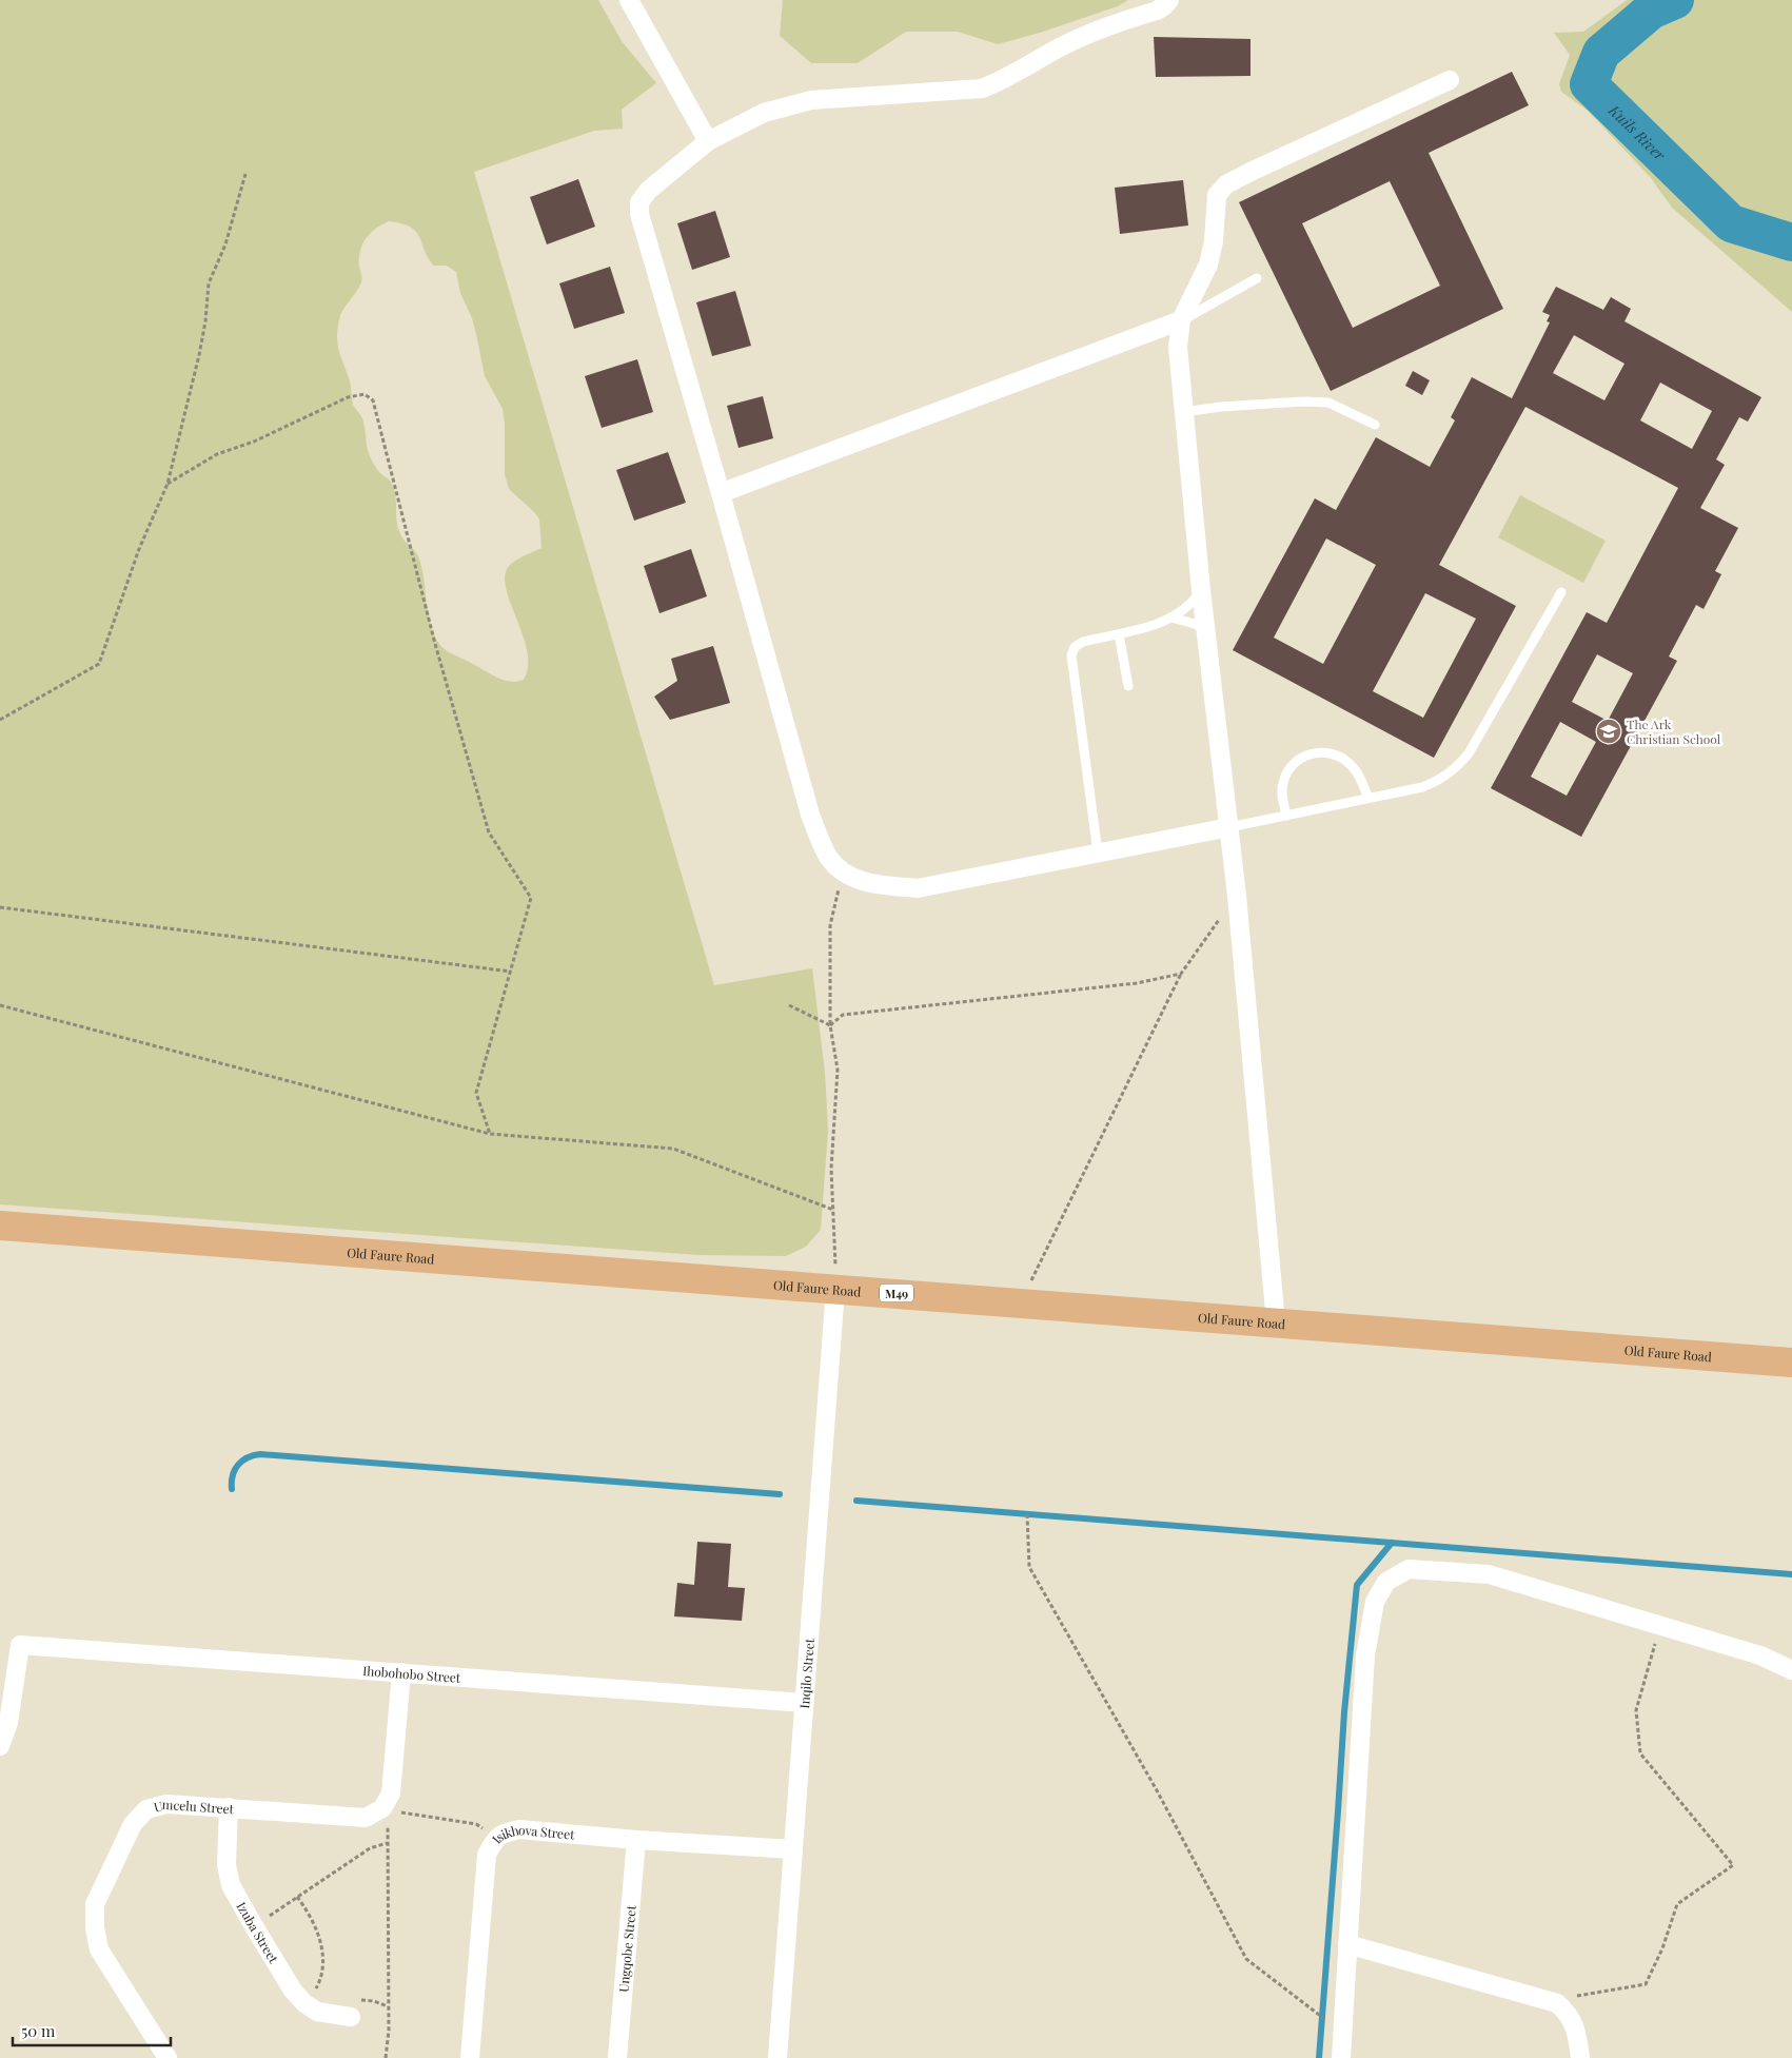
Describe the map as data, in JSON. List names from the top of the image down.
{
  "streets": {
    "main road": ["Old Faure Road", "M49"],
    "street": [
      "Ihobohobo Street",
      "Inqilo Street",
      "Umcelu Street",
      "Isikhova Street",
      "Izuba Street",
      "Ungqobe Street"
    ]
  },
  "crossings": [
    ["Old Faure Road", "Inqilo Street"],
    ["Ihobohobo Street", "Inqilo Street"],
    ["Inqilo Street", "Isikhova Street"],
    ["Umcelu Street", "Izuba Street"],
    ["Isikhova Street", "Ungqobe Street"]
  ],
  "water": ["Kuils River"],
  "places": {
    "school or university": ["The Ark Christian School"]
  },
  "scale_bar": "50 m"
}
